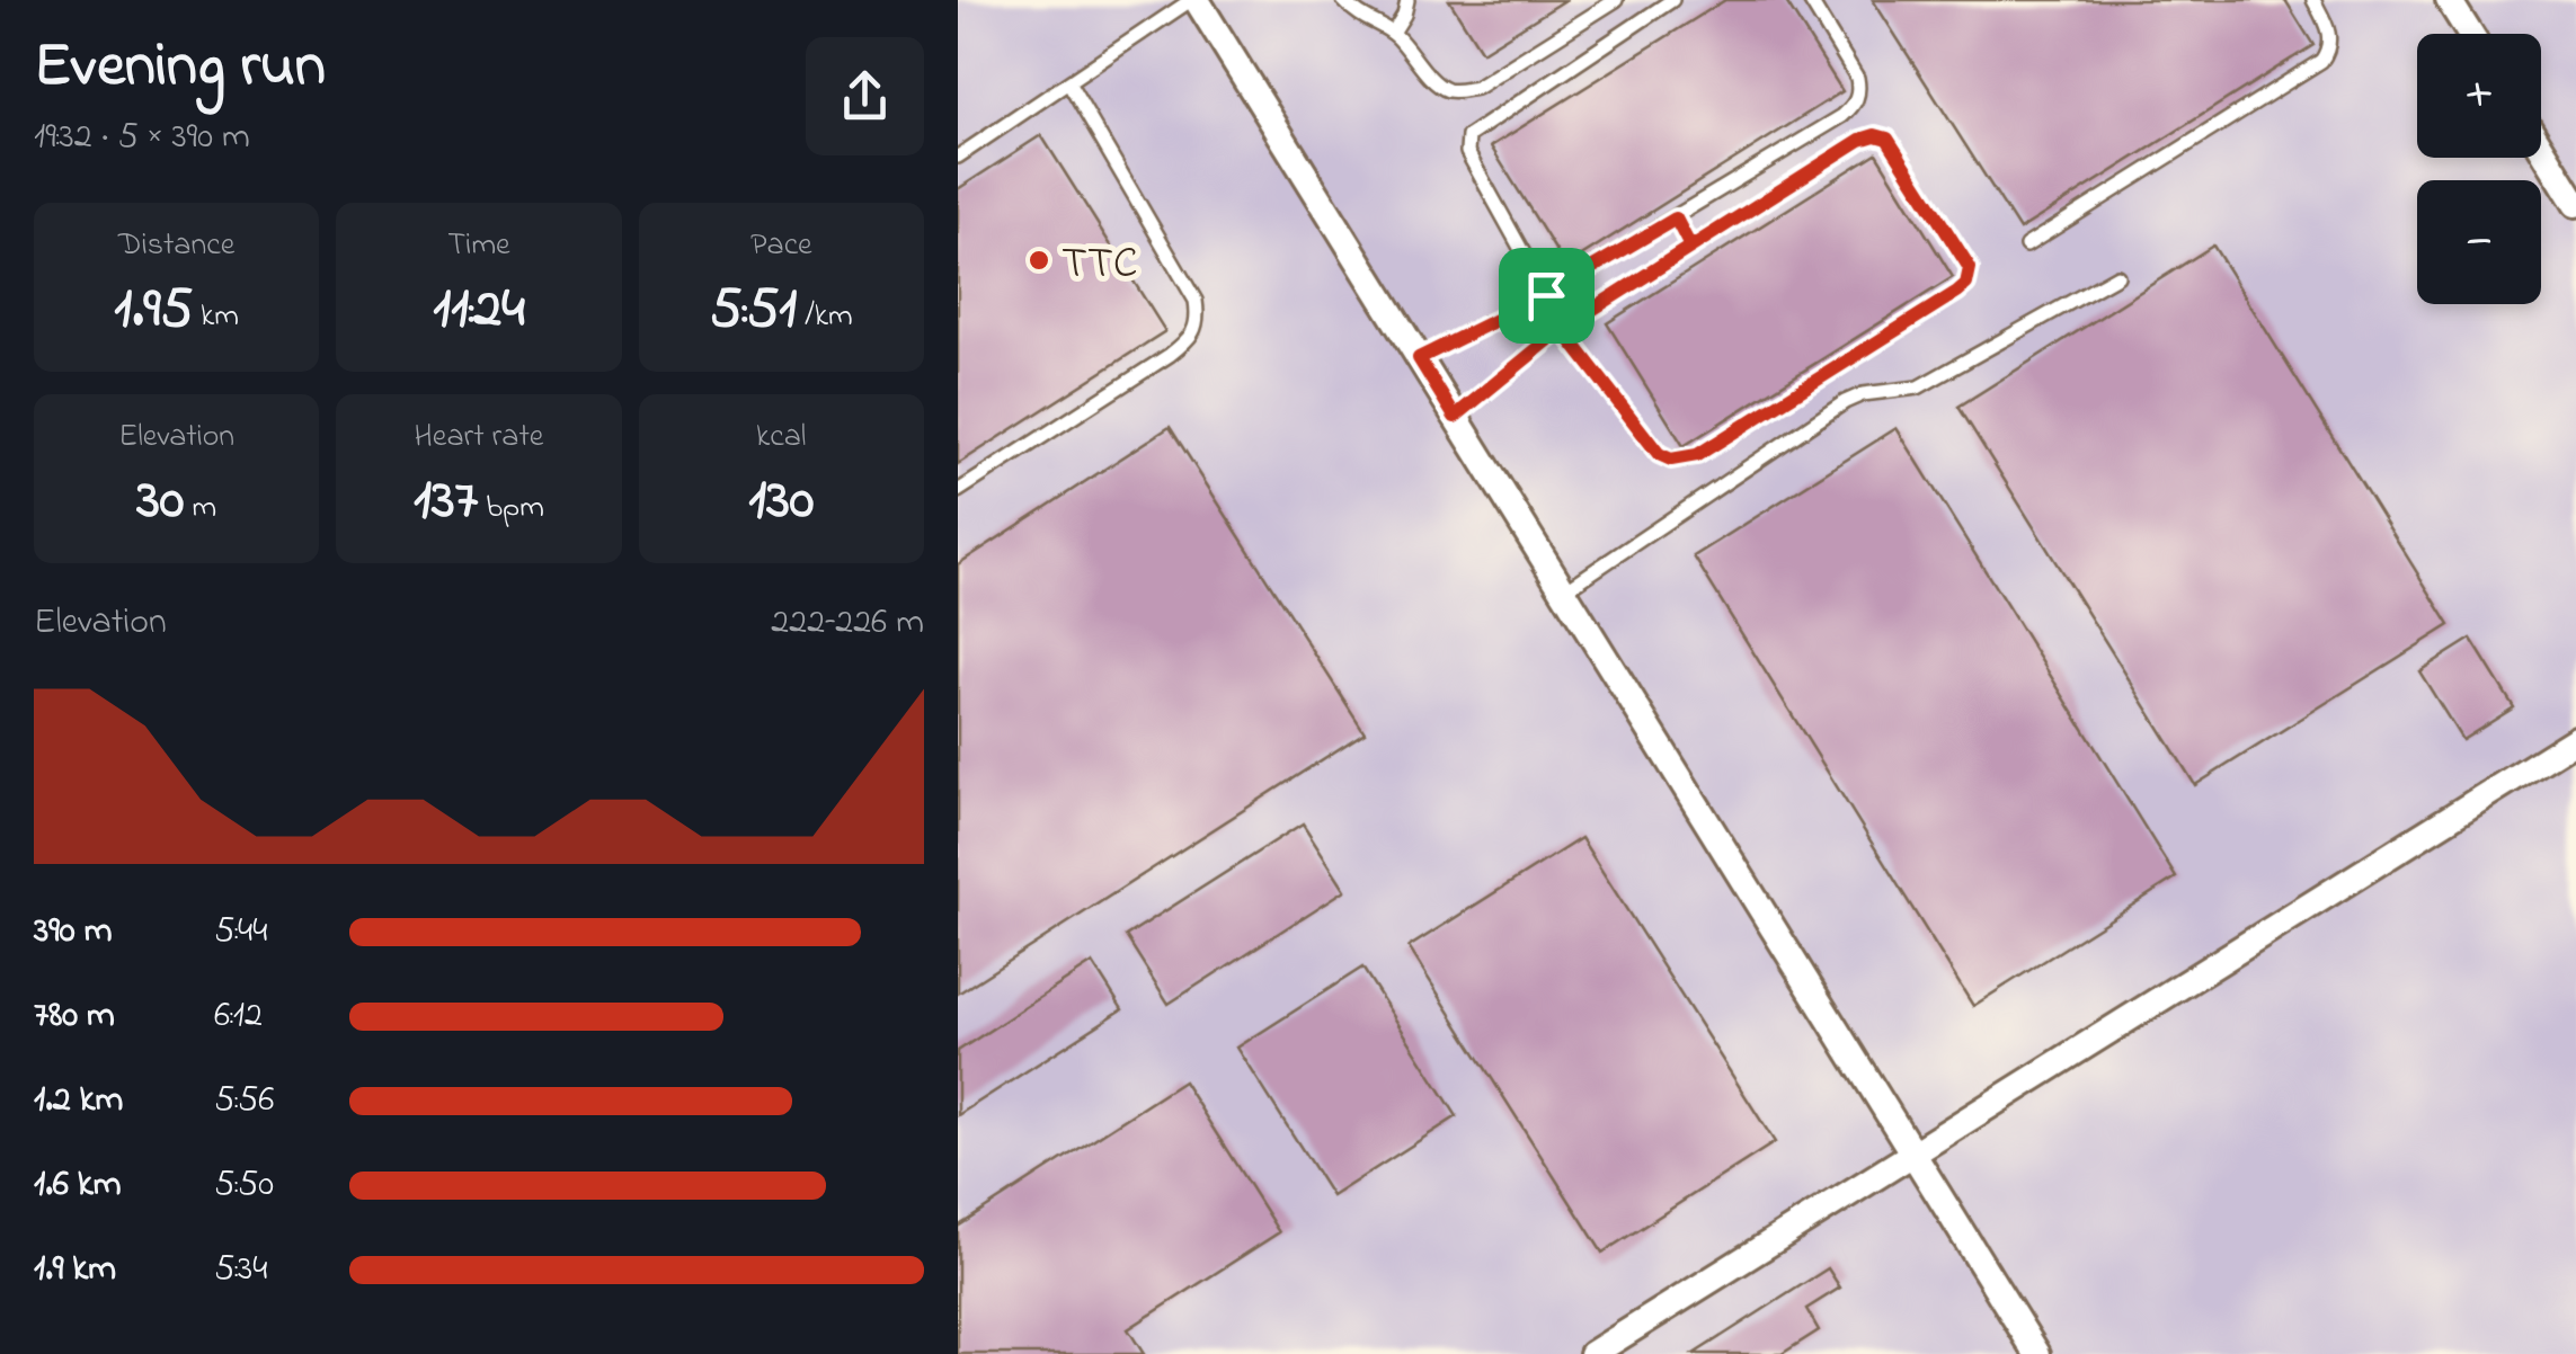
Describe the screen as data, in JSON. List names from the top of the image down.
{
  "places": ["TTC"],
  "page": {
    "heading": ["Evening run", "19:32 · 5 × 390 m"],
    "map_buttons": ["+", "−"],
    "stats": [
      ["Distance", "1.95 km"],
      ["Time", "11:24"],
      ["Pace", "5:51 /km"],
      ["Elevation", "30 m"],
      ["Heart rate", "137 bpm"],
      ["kcal", "130"]
    ],
    "chart": ["Elevation", "222–226 m"],
    "list": [
      {
        "name": "390 m",
        "note": "5:44"
      },
      {
        "name": "780 m",
        "note": "6:12"
      },
      {
        "name": "1.2 km",
        "note": "5:56"
      },
      {
        "name": "1.6 km",
        "note": "5:50"
      },
      {
        "name": "1.9 km",
        "note": "5:34"
      }
    ]
  }
}
